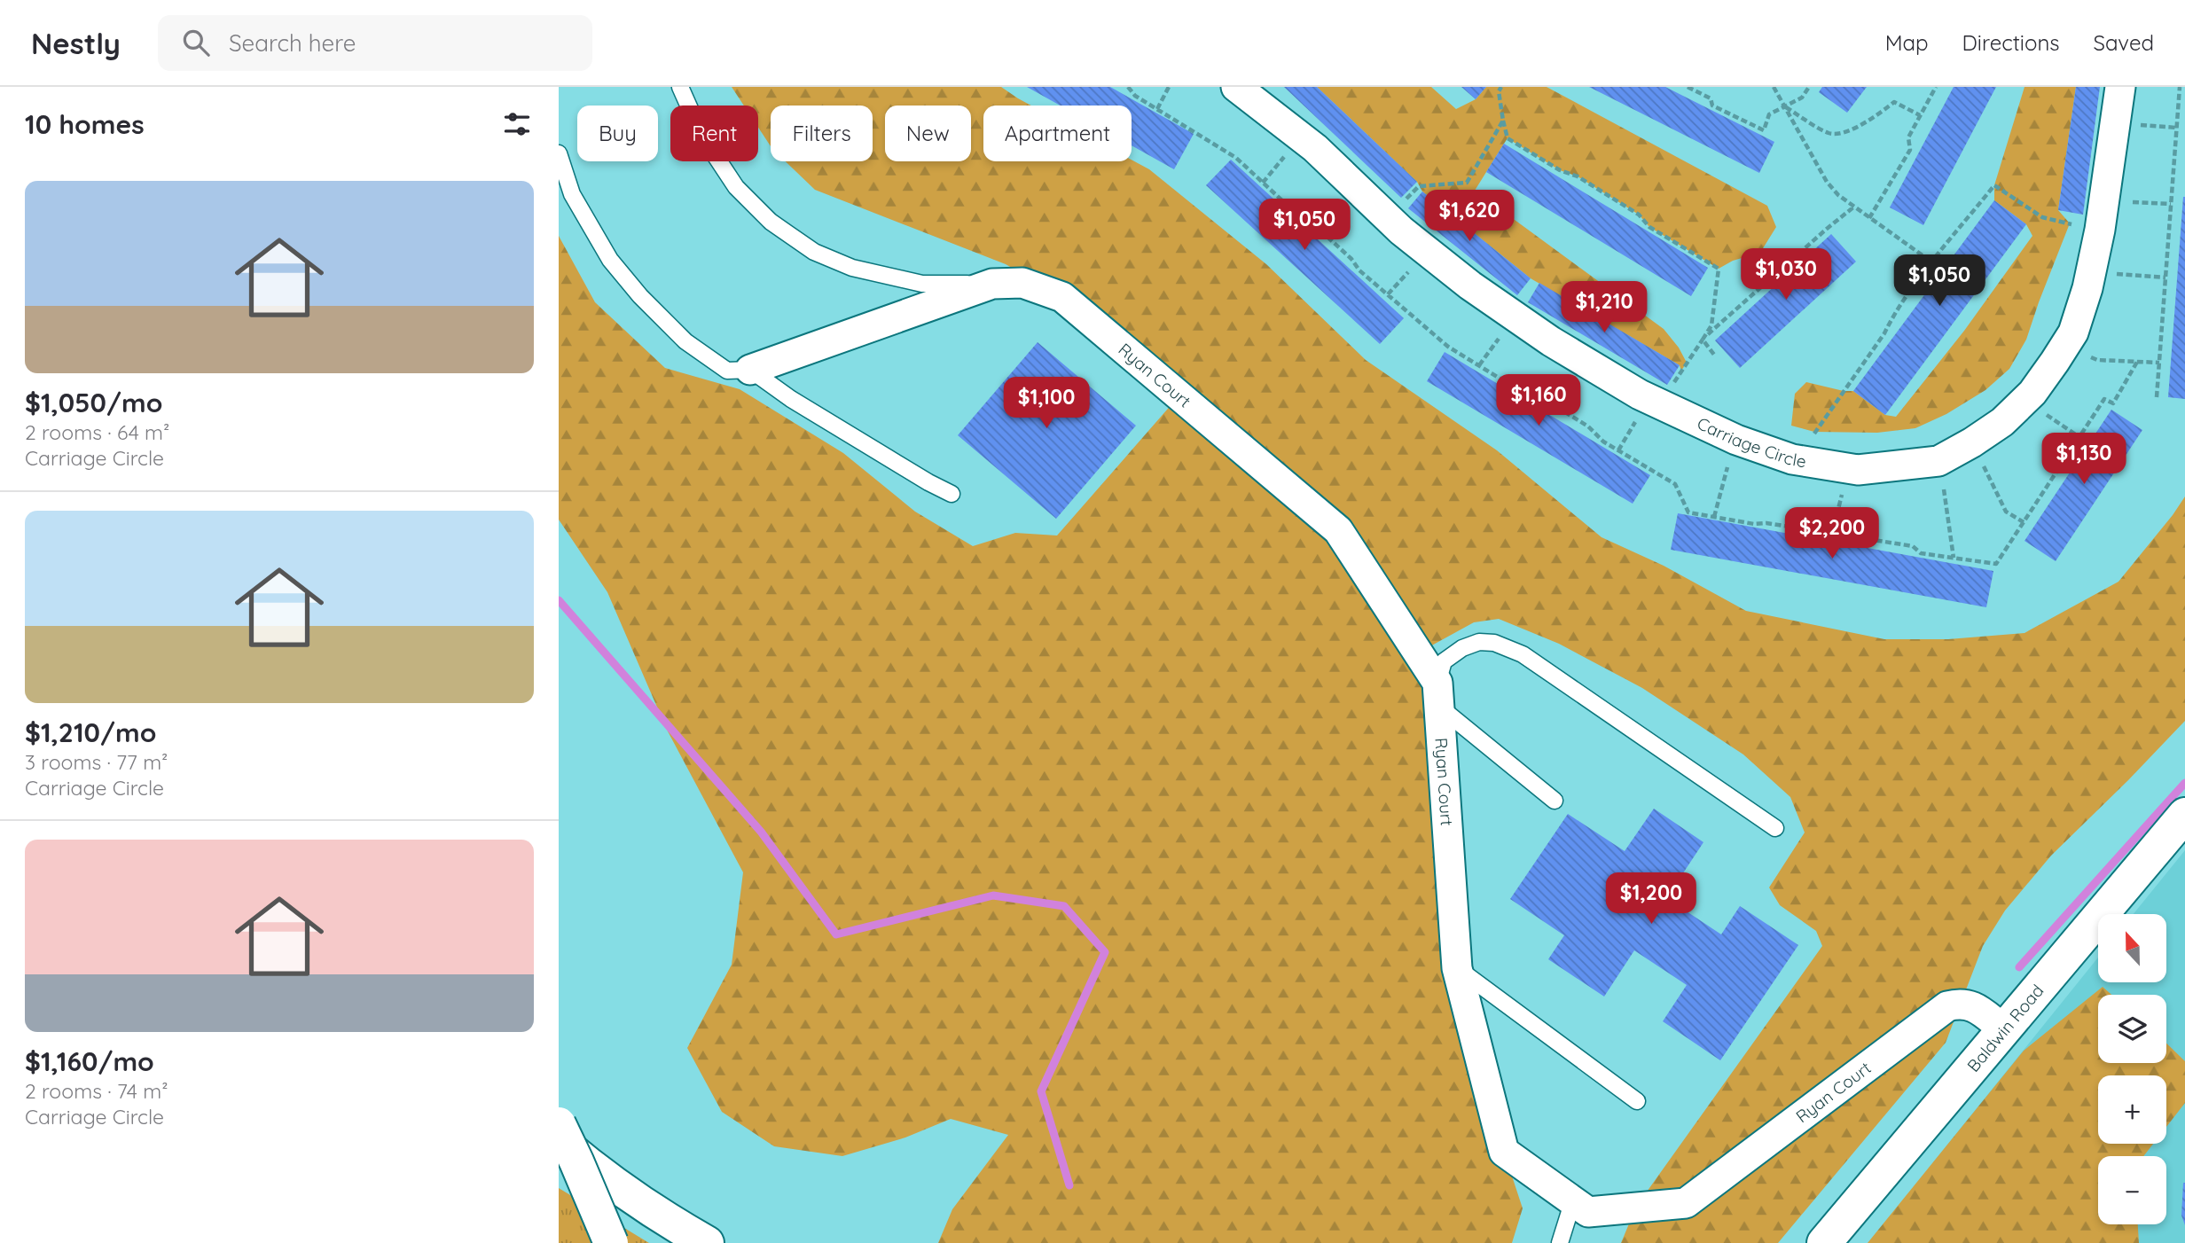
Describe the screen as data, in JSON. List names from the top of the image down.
{
  "streets": {
    "main road": ["Baldwin Road"],
    "street": ["Ryan Court", "Carriage Circle"]
  },
  "crossings": [
    ["Ryan Court", "Baldwin Road"]
  ],
  "north": "top",
  "page": {
    "header": "Nestly",
    "search": "Search here",
    "nav": ["Map", "Directions", "Saved"],
    "heading": "10 homes",
    "chip": [
      "Buy",
      "Rent",
      "Filters",
      "New",
      "Apartment"
    ],
    "list": [
      {
        "name": "$1,050/mo",
        "note": "2 rooms · 64 m² · Carriage Circle"
      },
      {
        "name": "$1,210/mo",
        "note": "3 rooms · 77 m² · Carriage Circle"
      },
      {
        "name": "$1,160/mo",
        "note": "2 rooms · 74 m² · Carriage Circle"
      }
    ],
    "price": [
      "$1,620",
      "$1,050",
      "$1,030",
      "$1,050",
      "$1,210",
      "$1,160",
      "$1,100",
      "$1,130",
      "$2,200",
      "$1,200"
    ],
    "map_buttons": ["+", "−"]
  }
}
